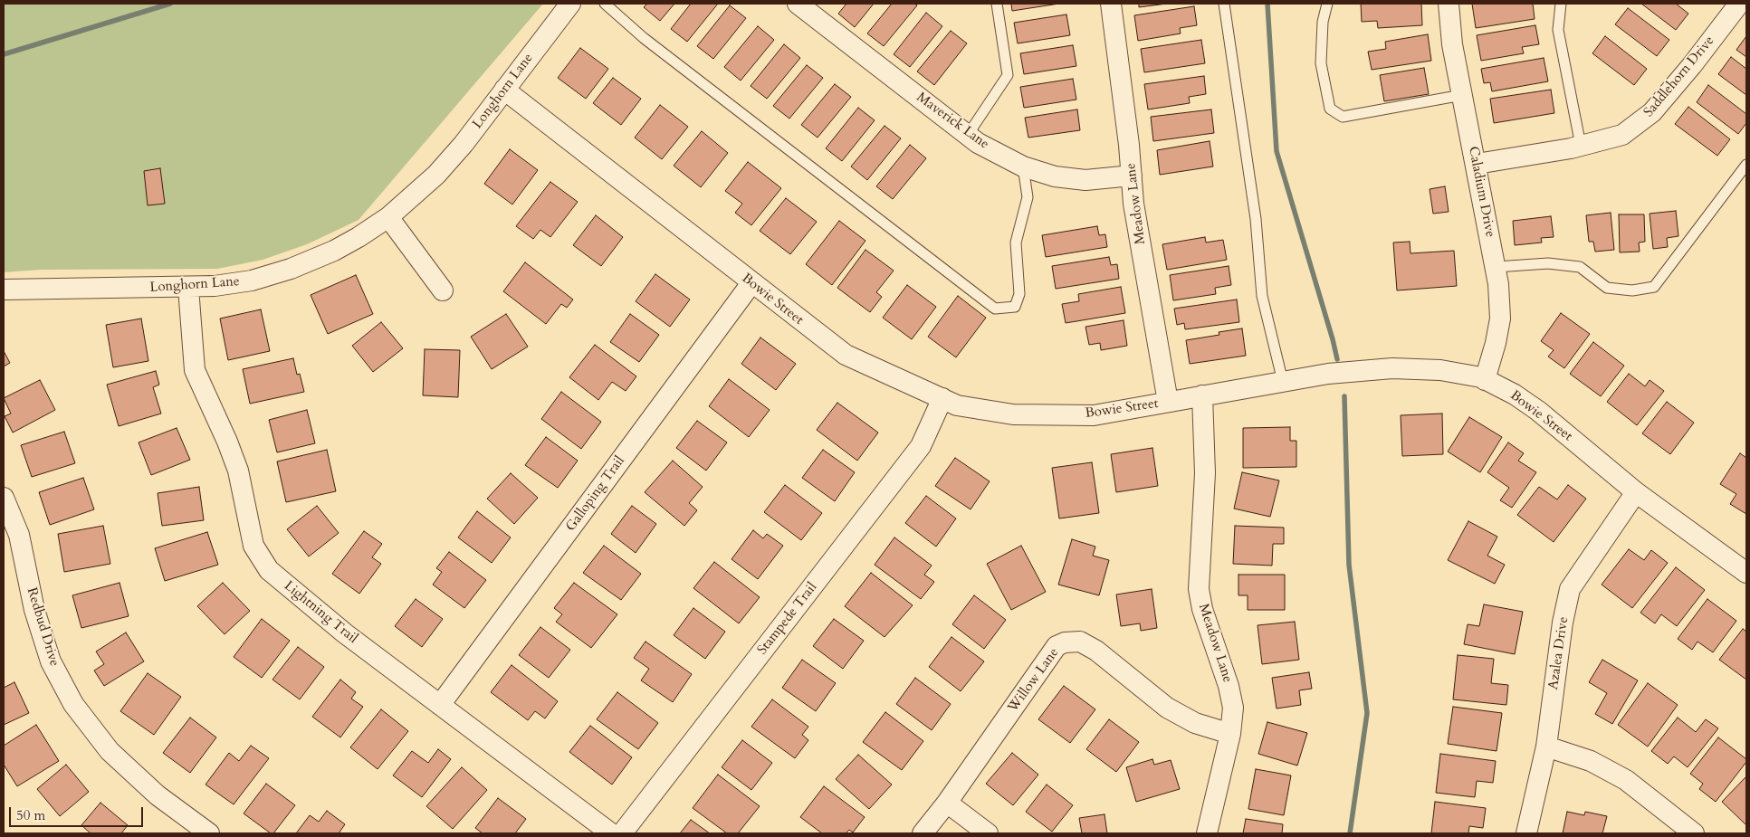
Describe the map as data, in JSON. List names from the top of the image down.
{
  "streets": {
    "street": [
      "Saddlehorn Drive",
      "Longhorn Lane",
      "Maverick Lane",
      "Caladium Drive",
      "Meadow Lane",
      "Bowie Street",
      "Galloping Trail",
      "Lightning Trail",
      "Stampede Trail",
      "Redbud Drive",
      "Azalea Drive",
      "Willow Lane"
    ]
  },
  "crossings": [
    ["Saddlehorn Drive", "Caladium Drive"],
    ["Longhorn Lane", "Bowie Street"],
    ["Longhorn Lane", "Lightning Trail"],
    ["Maverick Lane", "Meadow Lane"],
    ["Caladium Drive", "Bowie Street"],
    ["Meadow Lane", "Bowie Street"],
    ["Meadow Lane", "Willow Lane"],
    ["Bowie Street", "Galloping Trail"],
    ["Bowie Street", "Stampede Trail"],
    ["Bowie Street", "Azalea Drive"],
    ["Galloping Trail", "Lightning Trail"]
  ],
  "scale_bar": "50 m"
}
